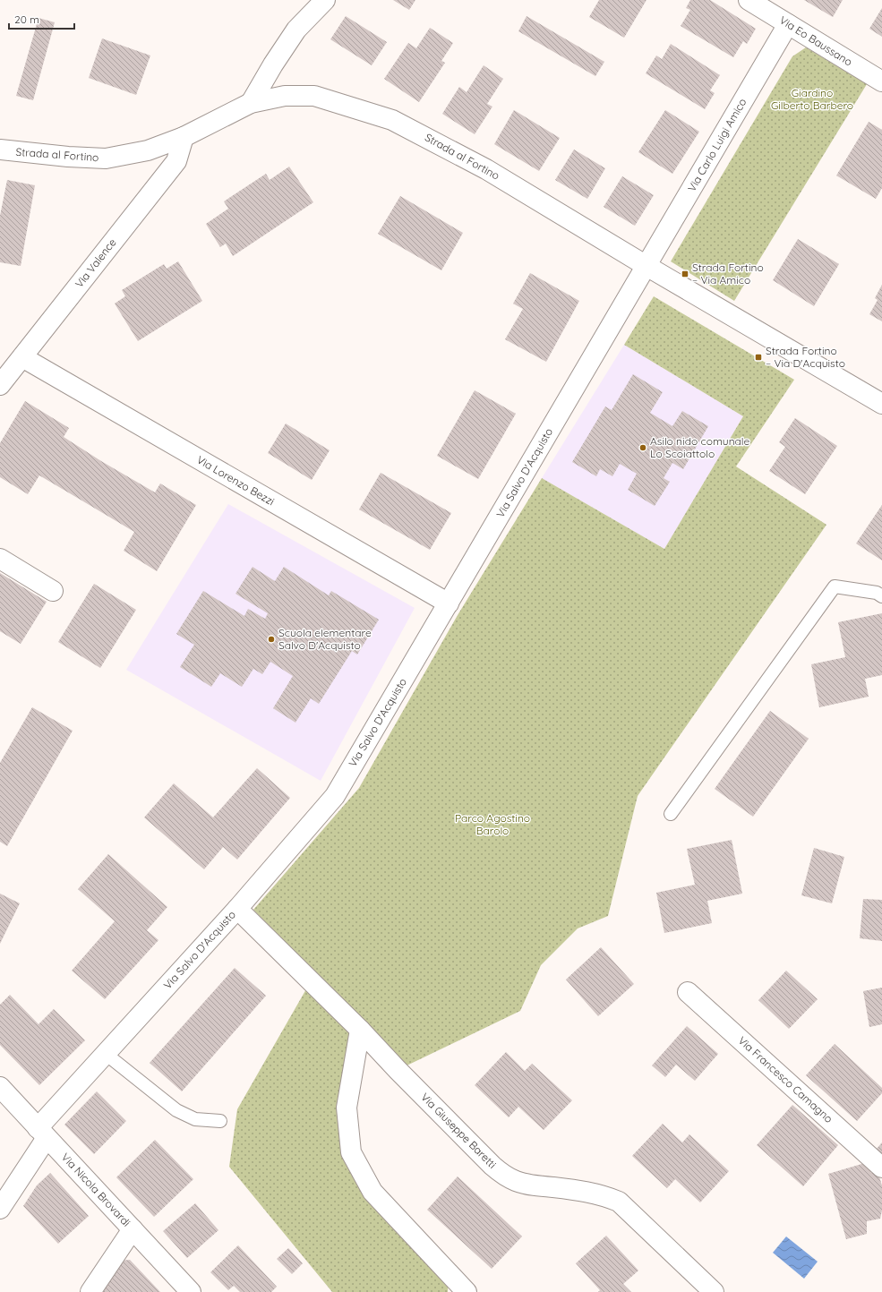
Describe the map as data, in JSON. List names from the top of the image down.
{
  "streets": {
    "street": [
      "Via Eo Baussano",
      "Via Carlo Luigi Amico",
      "Strada al Fortino",
      "Via Valence",
      "Via Salvo D'Acquisto",
      "Via Lorenzo Bezzi",
      "Via Francesco Camagno",
      "Via Giuseppe Baretti",
      "Via Nicola Brovardi"
    ]
  },
  "crossings": [
    ["Via Eo Baussano", "Via Carlo Luigi Amico"],
    ["Via Carlo Luigi Amico", "Strada al Fortino"],
    ["Via Carlo Luigi Amico", "Via Salvo D'Acquisto"],
    ["Strada al Fortino", "Via Valence"],
    ["Strada al Fortino", "Via Salvo D'Acquisto"],
    ["Via Valence", "Via Lorenzo Bezzi"],
    ["Via Salvo D'Acquisto", "Via Lorenzo Bezzi"],
    ["Via Salvo D'Acquisto", "Via Giuseppe Baretti"],
    ["Via Salvo D'Acquisto", "Via Nicola Brovardi"]
  ],
  "parks": ["Giardino Gilberto Barbero", "Parco Agostino Barolo"],
  "places": {
    "transit": ["Strada Fortino – Via Amico", "Strada Fortino – Via D'Acquisto"],
    "other": ["Asilo nido comunale Lo Scoiattolo", "Scuola elementare Salvo D'Acquisto"]
  },
  "scale_bar": "20 m"
}
